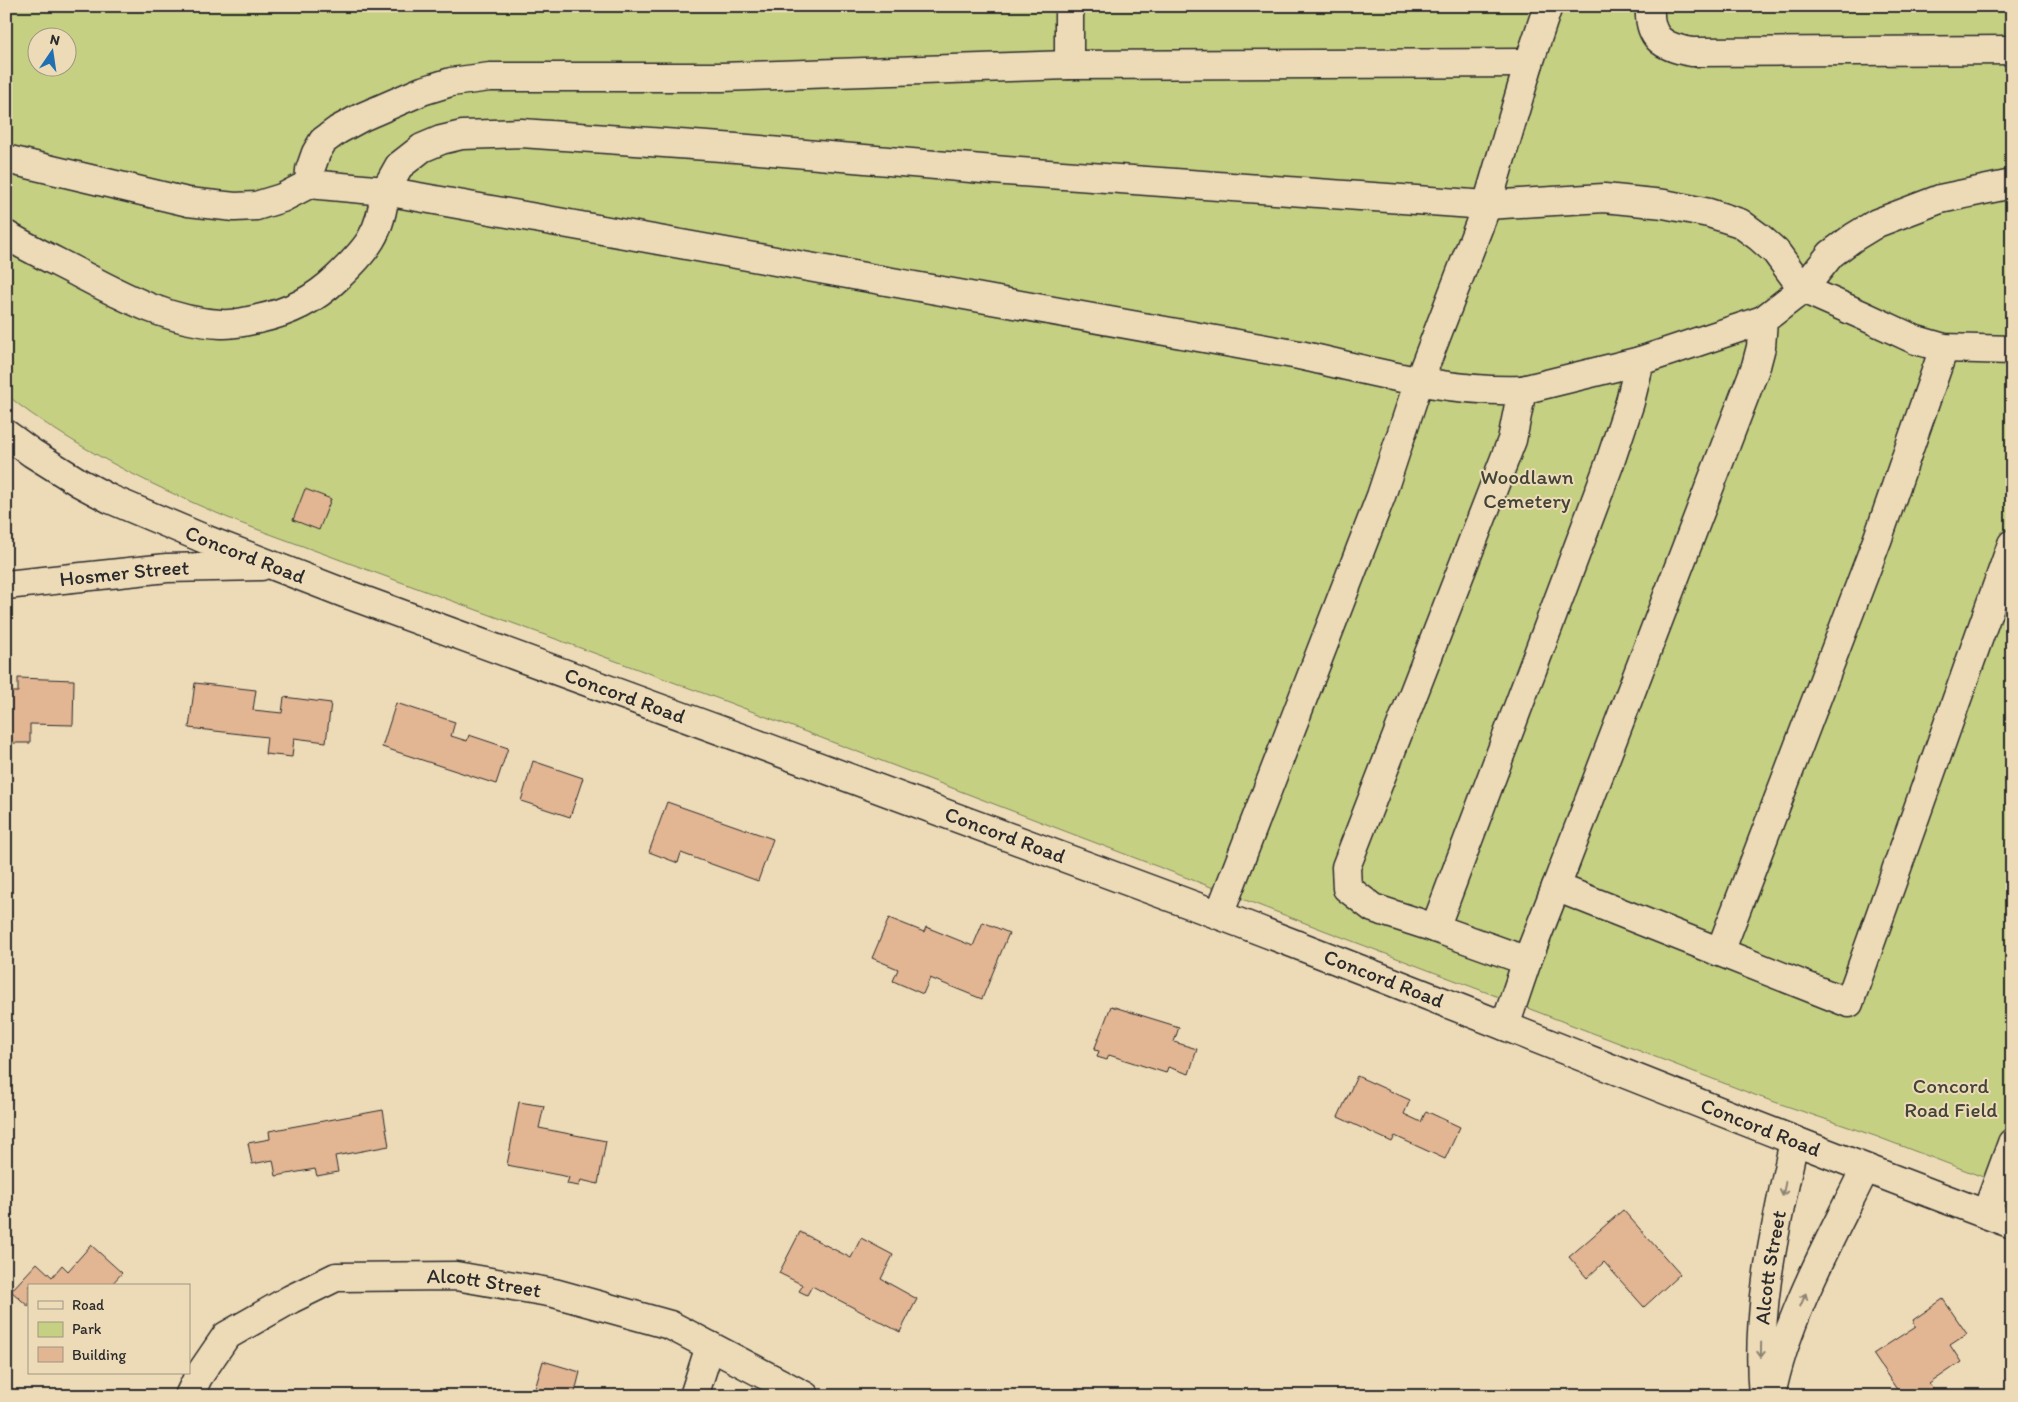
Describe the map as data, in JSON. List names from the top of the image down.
{
  "streets": {
    "street": ["Concord Road", "Hosmer Street", "Alcott Street"]
  },
  "crossings": [
    ["Concord Road", "Hosmer Street"],
    ["Concord Road", "Alcott Street"]
  ],
  "parks": ["Woodlawn Cemetery", "Concord Road Field"],
  "legend": ["Road", "Park", "Building"],
  "north": "top"
}
